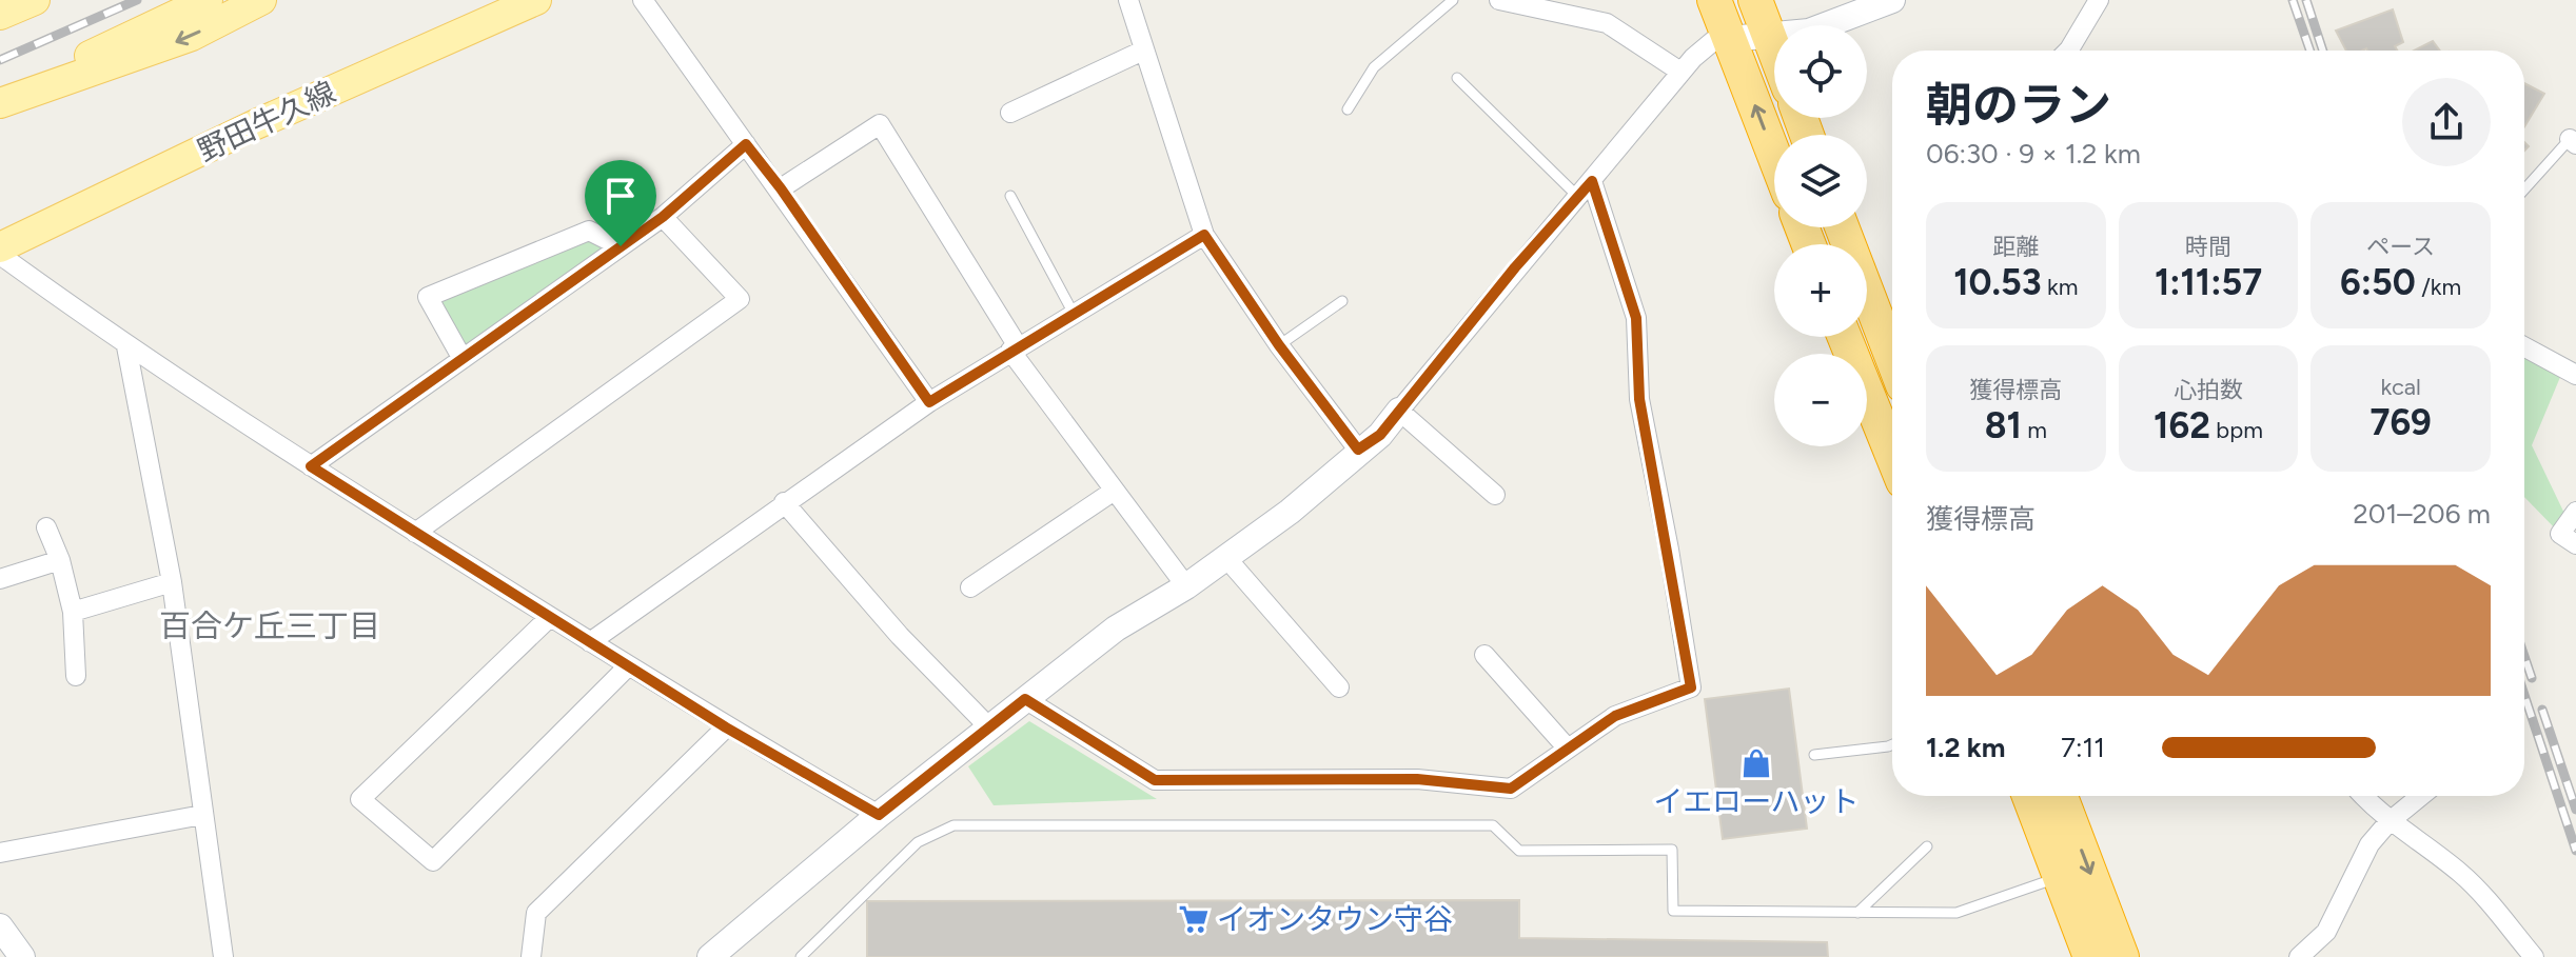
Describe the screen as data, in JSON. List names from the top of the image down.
{
  "streets": {
    "main road": ["野田牛久線"]
  },
  "districts": ["百合ケ丘三丁目"],
  "places": {
    "shop": ["イエローハット"],
    "supermarket": ["イオンタウン守谷"]
  },
  "page": {
    "map_buttons": ["+", "−"],
    "heading": ["朝のラン", "06:30 · 9 × 1.2 km"],
    "stats": [
      ["距離", "10.53 km"],
      ["時間", "1:11:57"],
      ["ペース", "6:50 /km"],
      ["獲得標高", "81 m"],
      ["心拍数", "162 bpm"],
      ["kcal", "769"]
    ],
    "chart": ["獲得標高", "201–206 m"],
    "list": [
      {
        "name": "1.2 km",
        "note": "7:11"
      }
    ]
  }
}
